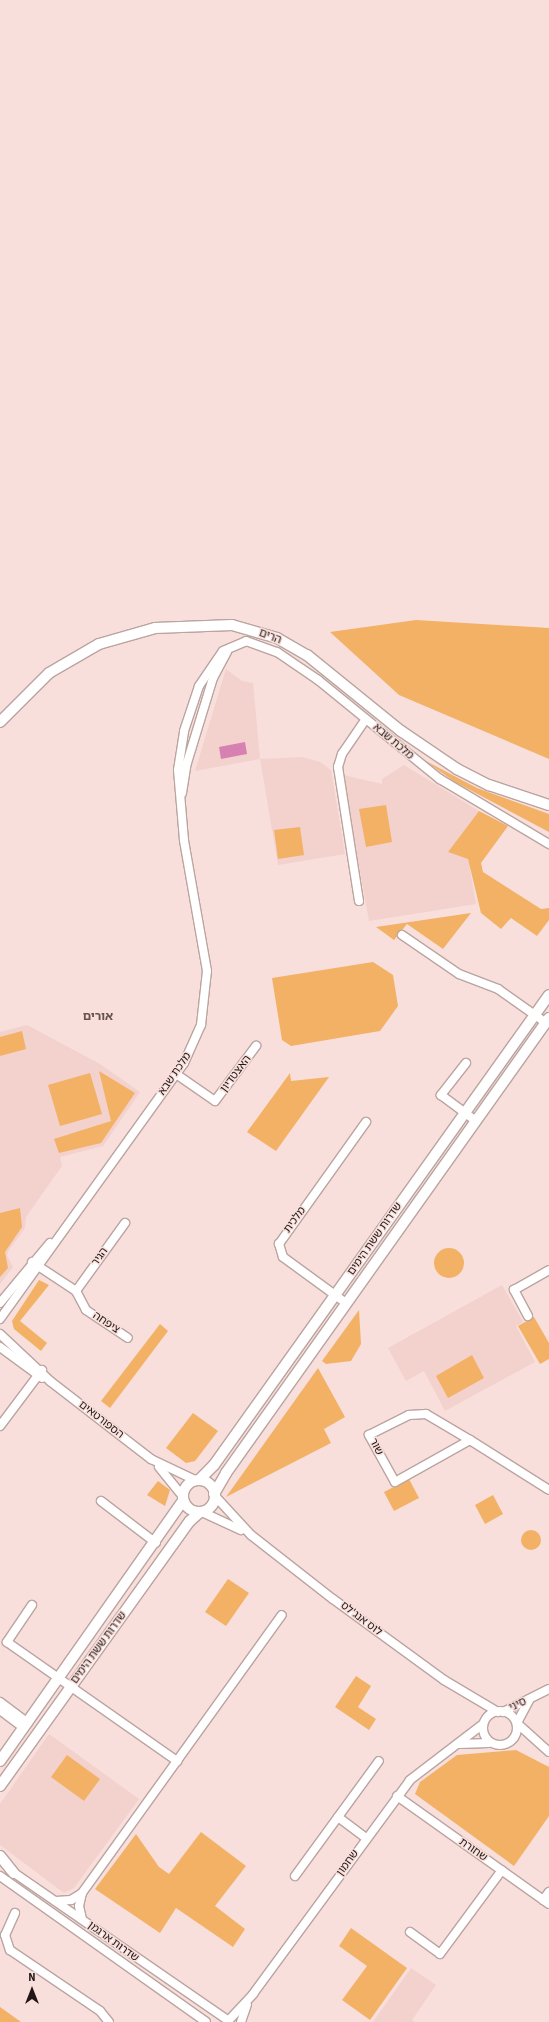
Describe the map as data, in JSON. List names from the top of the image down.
{
  "streets": {
    "main road": ["הרים", "שדרות ששת הימים"],
    "street": [
      "מלכת שבא",
      "האצטדיון",
      "מלכית",
      "הגיר",
      "ציפחה",
      "הספורטאים",
      "שור",
      "לוס אנג'לס",
      "סיני",
      "שחורת",
      "שחמון",
      "שדרות ארגמן"
    ]
  },
  "crossings": [
    ["מלכת שבא", "האצטדיון"],
    ["מלכית", "שדרות ששת הימים"],
    ["שדרות ששת הימים", "הספורטאים"],
    ["שדרות ששת הימים", "לוס אנג'לס"],
    ["הגיר", "ציפחה"],
    ["הספורטאים", "לוס אנג'לס"],
    ["לוס אנג'לס", "סיני"],
    ["לוס אנג'לס", "שחמון"],
    ["סיני", "שחמון"],
    ["שחורת", "שחמון"],
    ["שחמון", "שדרות ארגמן"]
  ],
  "districts": ["אורים"],
  "north": "top"
}
